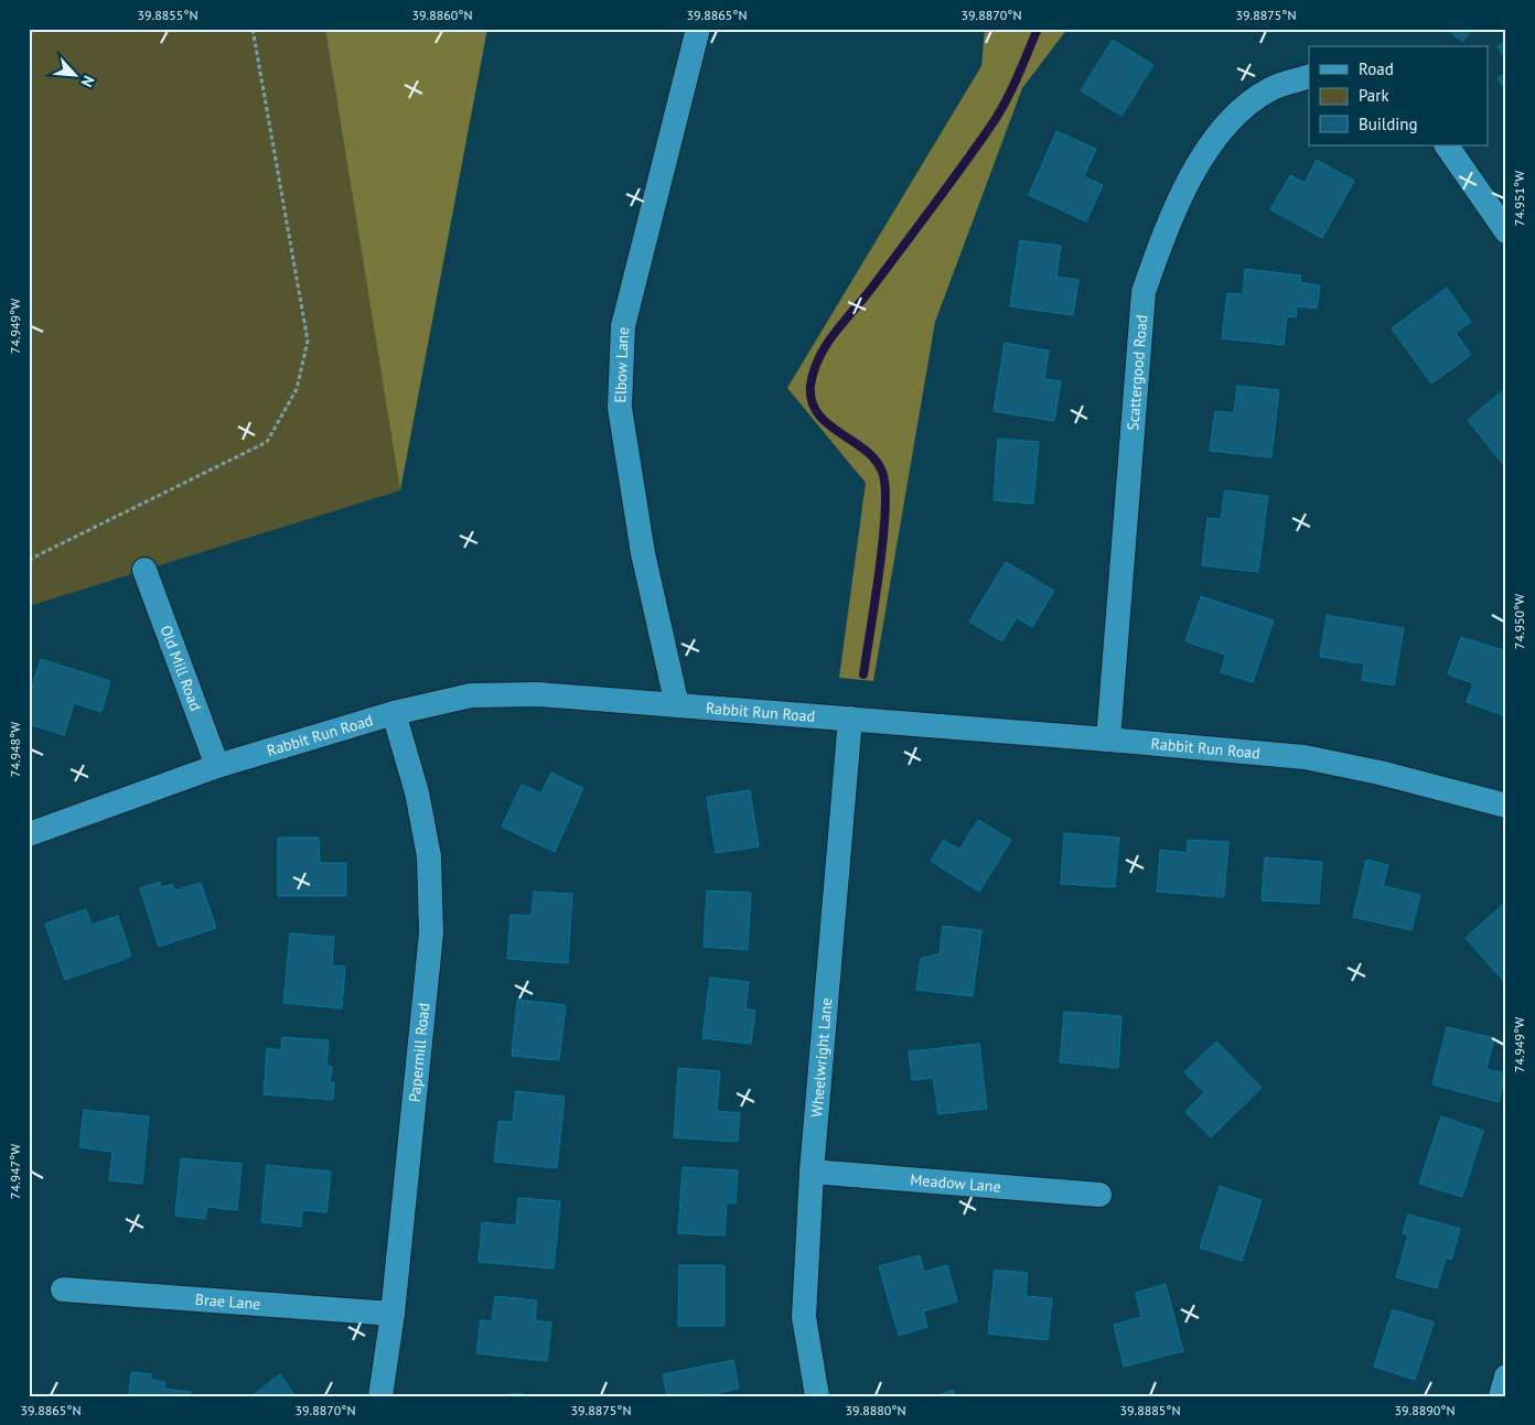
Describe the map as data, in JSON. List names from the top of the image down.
{
  "streets": {
    "street": [
      "Elbow Lane",
      "Scattergood Road",
      "Old Mill Road",
      "Rabbit Run Road",
      "Papermill Road",
      "Wheelwright Lane",
      "Meadow Lane",
      "Brae Lane"
    ]
  },
  "crossings": [
    ["Elbow Lane", "Rabbit Run Road"],
    ["Scattergood Road", "Rabbit Run Road"],
    ["Old Mill Road", "Rabbit Run Road"],
    ["Rabbit Run Road", "Papermill Road"],
    ["Rabbit Run Road", "Wheelwright Lane"],
    ["Papermill Road", "Brae Lane"],
    ["Wheelwright Lane", "Meadow Lane"]
  ],
  "legend": ["Road", "Park", "Building"],
  "north": "bottom right",
  "coordinates": [
    "39.8855°N",
    "39.8860°N",
    "39.8865°N",
    "39.8870°N",
    "39.8875°N",
    "74.951°W",
    "74.949°W",
    "74.950°W",
    "74.948°W",
    "74.947°W",
    "39.8880°N",
    "39.8885°N",
    "39.8890°N"
  ]
}
